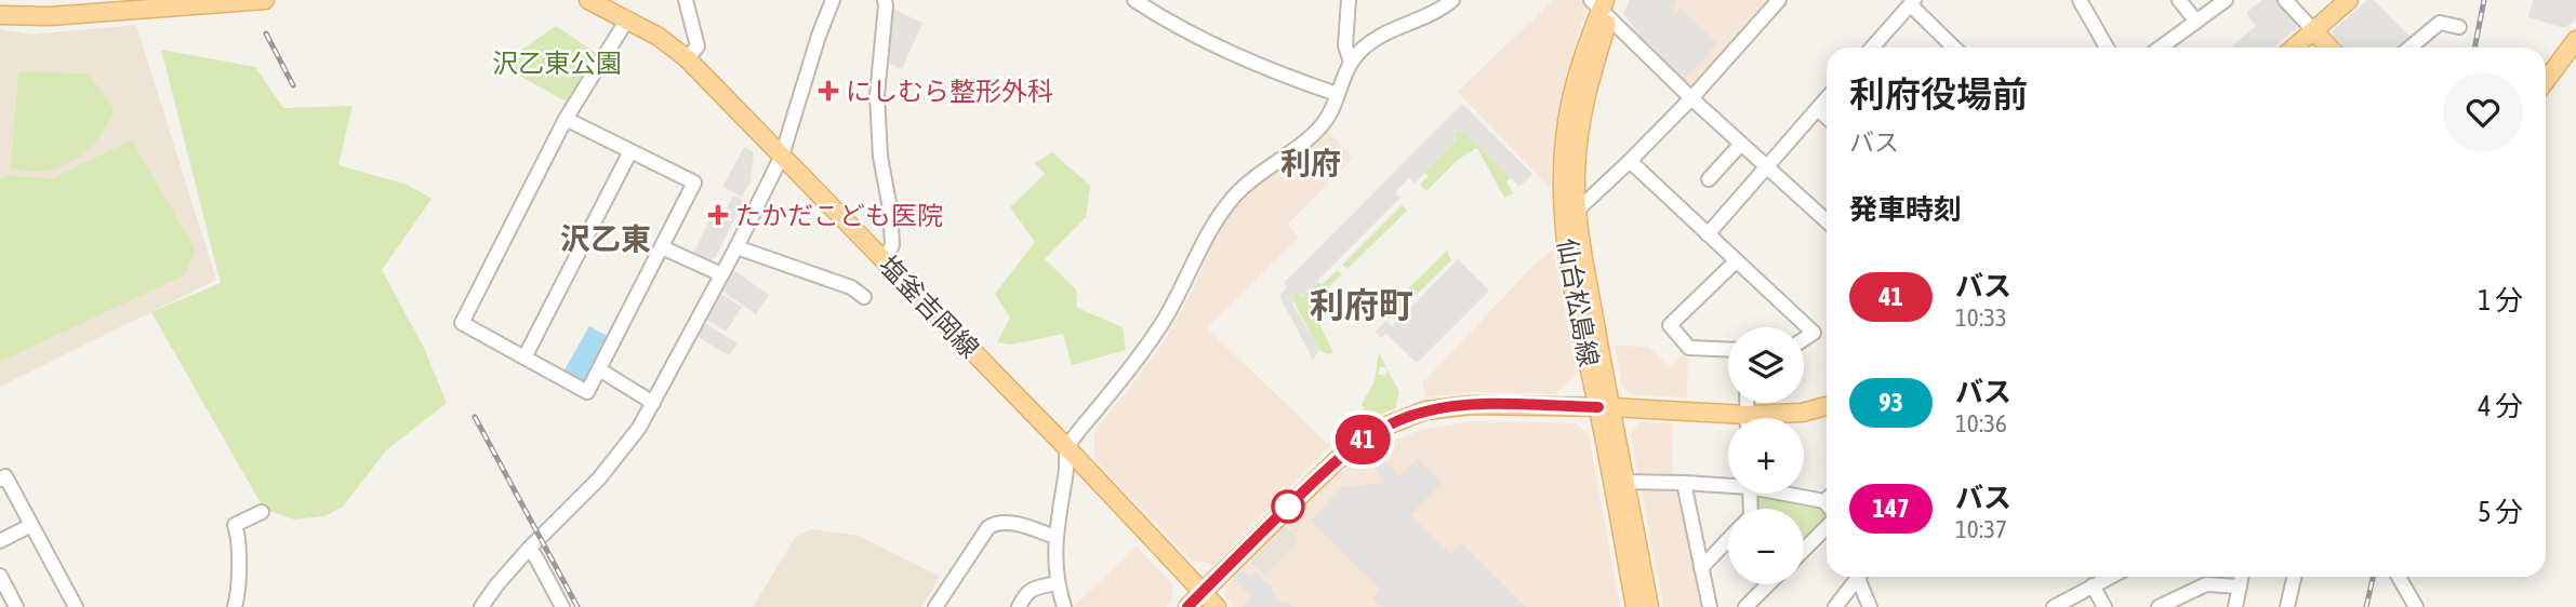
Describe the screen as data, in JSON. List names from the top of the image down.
{
  "streets": {
    "main road": ["仙台松島線", "塩釜吉岡線"]
  },
  "districts": ["利府", "沢乙東", "利府町"],
  "parks": ["沢乙東公園"],
  "places": {
    "health": ["にしむら整形外科", "たかだこども医院"]
  },
  "lines": ["bus line 41"],
  "page": {
    "on_map": "41",
    "heading": [
      ["利府役場前", "バス"],
      "発車時刻"
    ],
    "list": [
      {
        "mark": "41",
        "name": "バス",
        "note": "10:33",
        "value": "1 分"
      },
      {
        "mark": "93",
        "name": "バス",
        "note": "10:36",
        "value": "4 分"
      },
      {
        "mark": "147",
        "name": "バス",
        "note": "10:37",
        "value": "5 分"
      }
    ],
    "map_buttons": ["+", "−"]
  }
}
